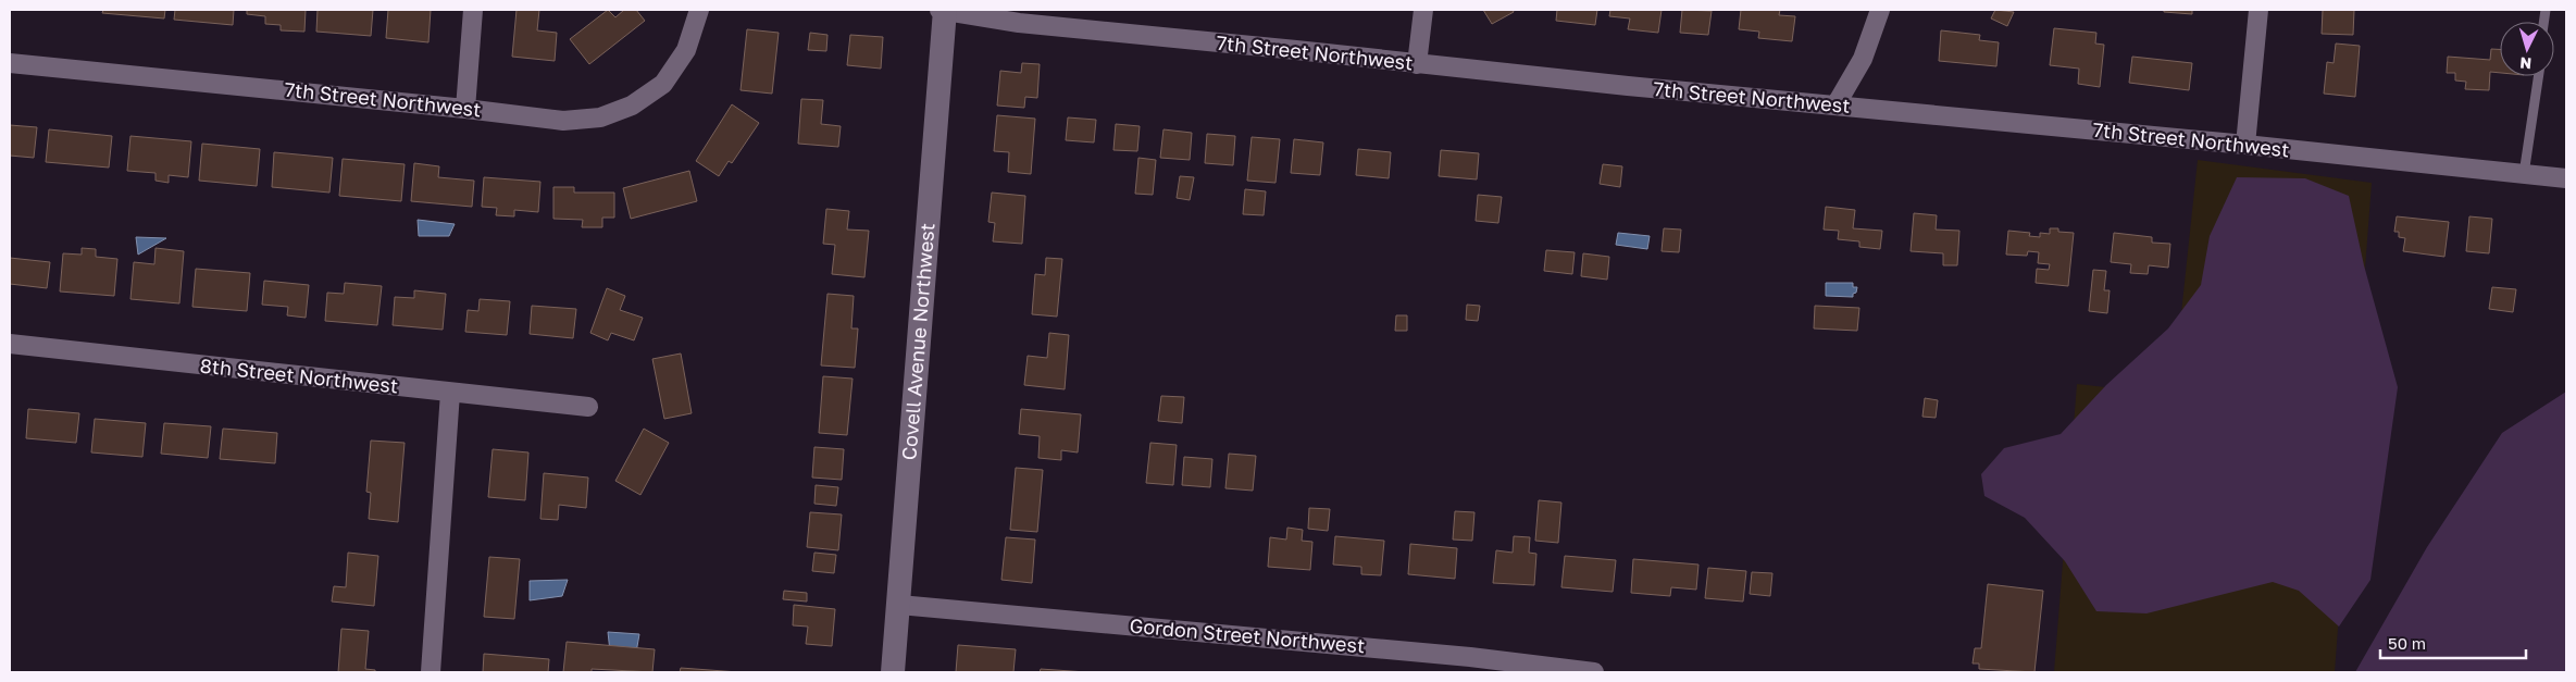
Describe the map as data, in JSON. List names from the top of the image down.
{
  "streets": {
    "street": [
      "7th Street Northwest",
      "Covell Avenue Northwest",
      "8th Street Northwest",
      "Gordon Street Northwest"
    ]
  },
  "crossings": [
    ["7th Street Northwest", "Covell Avenue Northwest"],
    ["Covell Avenue Northwest", "Gordon Street Northwest"]
  ],
  "scale_bar": "50 m",
  "north": "bottom"
}
